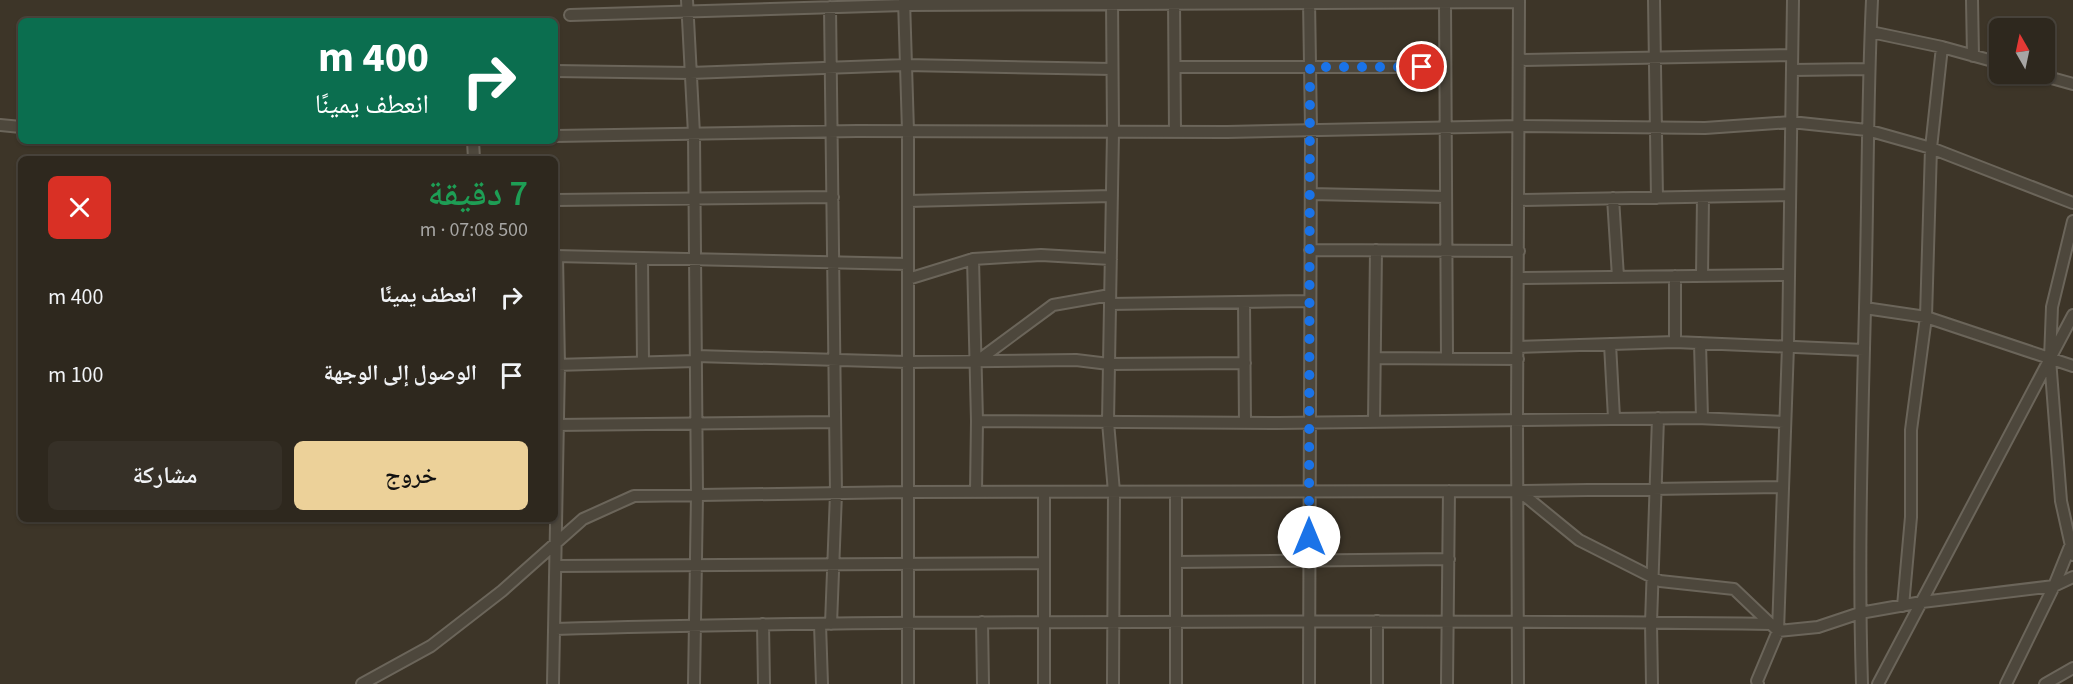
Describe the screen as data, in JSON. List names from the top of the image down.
{
  "north": "top",
  "page": {
    "turn": ["400 m", "انعطف يمينًا"],
    "heading": ["7 دقيقة", "500 m · 07:08"],
    "list": [
      {
        "name": "انعطف يمينًا",
        "value": "400 m"
      },
      {
        "name": "الوصول إلى الوجهة",
        "value": "100 m"
      }
    ],
    "buttons": ["خروج", "مشاركة"]
  }
}
